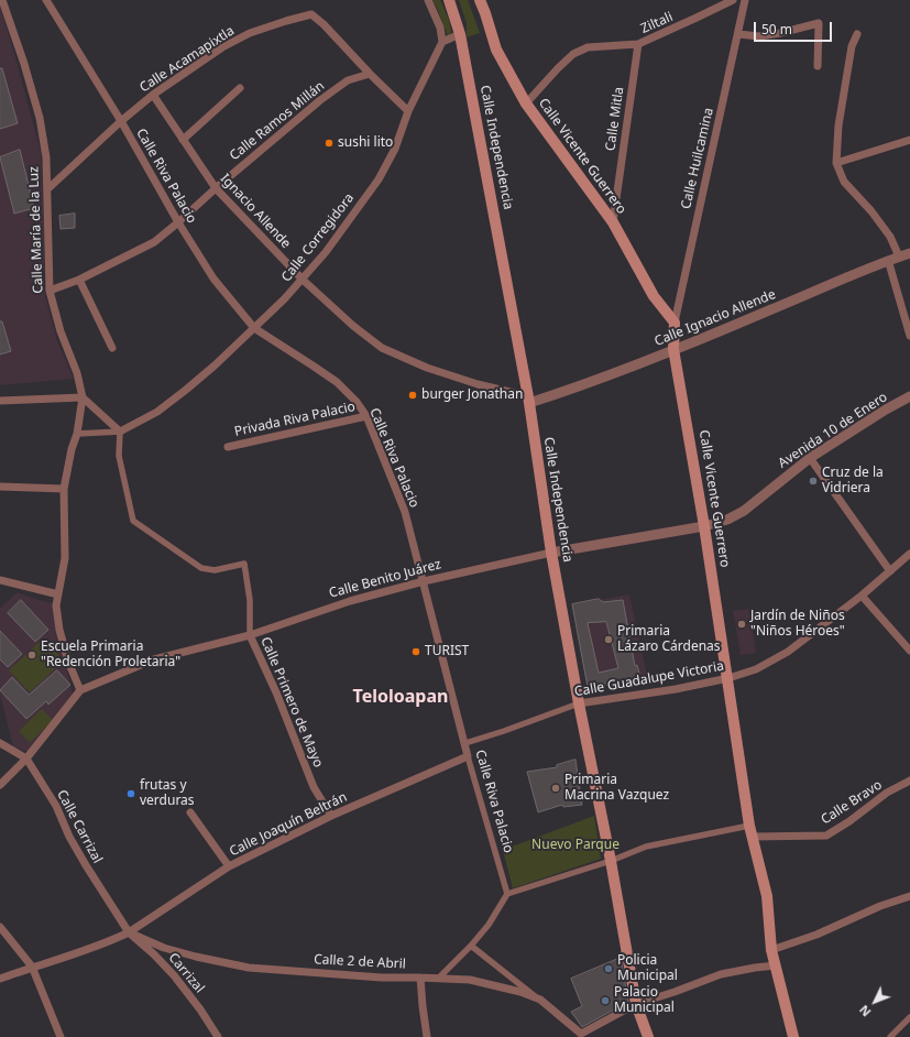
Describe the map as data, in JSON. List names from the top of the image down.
{
  "streets": {
    "main road": ["Calle Independencia", "Calle Vicente Guerrero"],
    "street": [
      "Ziltali",
      "Calle Acamapixtla",
      "Calle Mitla",
      "Calle Ramos Millán",
      "Calle Huilcamina",
      "Calle Riva Palacio",
      "Ignacio Allende",
      "Calle María de la Luz",
      "Calle Corregidora",
      "Calle Ignacio Allende",
      "Privada Riva Palacio",
      "Avenida 10 de Enero",
      "Calle Benito Juárez",
      "Calle Guadalupe Victoria",
      "Calle Primero de Mayo",
      "Calle Bravo",
      "Calle Joaquín Beltrán",
      "Calle Carrizal",
      "Calle 2 de Abril",
      "Carrizal"
    ]
  },
  "crossings": [
    ["Ziltali", "Calle Mitla"],
    ["Calle Acamapixtla", "Calle Ramos Millán"],
    ["Calle Acamapixtla", "Calle Riva Palacio"],
    ["Calle Acamapixtla", "Ignacio Allende"],
    ["Calle Acamapixtla", "Calle María de la Luz"],
    ["Calle Acamapixtla", "Calle Corregidora"],
    ["Calle Mitla", "Calle Vicente Guerrero"],
    ["Calle Ramos Millán", "Calle Riva Palacio"],
    ["Calle Ramos Millán", "Ignacio Allende"],
    ["Calle Ramos Millán", "Calle María de la Luz"],
    ["Calle Independencia", "Ignacio Allende"],
    ["Calle Independencia", "Calle Ignacio Allende"],
    ["Calle Independencia", "Calle Benito Juárez"],
    ["Calle Independencia", "Calle Guadalupe Victoria"],
    ["Calle Vicente Guerrero", "Calle Huilcamina"],
    ["Calle Vicente Guerrero", "Calle Ignacio Allende"],
    ["Calle Vicente Guerrero", "Avenida 10 de Enero"],
    ["Calle Vicente Guerrero", "Calle Benito Juárez"],
    ["Calle Vicente Guerrero", "Calle Guadalupe Victoria"],
    ["Calle Vicente Guerrero", "Calle Bravo"],
    ["Calle Riva Palacio", "Calle Corregidora"],
    ["Calle Riva Palacio", "Privada Riva Palacio"],
    ["Calle Riva Palacio", "Calle Benito Juárez"],
    ["Calle Riva Palacio", "Calle Guadalupe Victoria"],
    ["Calle Riva Palacio", "Calle Joaquín Beltrán"],
    ["Ignacio Allende", "Calle Corregidora"],
    ["Ignacio Allende", "Calle Ignacio Allende"],
    ["Calle María de la Luz", "Calle Benito Juárez"],
    ["Calle Corregidora", "Calle Primero de Mayo"],
    ["Avenida 10 de Enero", "Calle Benito Juárez"],
    ["Calle Benito Juárez", "Calle Primero de Mayo"],
    ["Calle Primero de Mayo", "Calle Joaquín Beltrán"],
    ["Calle Joaquín Beltrán", "Calle Carrizal"],
    ["Calle Joaquín Beltrán", "Calle 2 de Abril"],
    ["Calle Joaquín Beltrán", "Carrizal"],
    ["Calle Carrizal", "Calle 2 de Abril"],
    ["Calle Carrizal", "Carrizal"],
    ["Calle 2 de Abril", "Carrizal"]
  ],
  "districts": ["Teloloapan"],
  "parks": ["Nuevo Parque"],
  "places": [
    "sushi lito",
    "burger Jonathan",
    "Cruz de la Vidriera",
    "Jardín de Niños \"Niños Héroes\"",
    "Primaria Lázaro Cárdenas",
    "TURIST",
    "Escuela Primaria \"Redención Proletaria\"",
    "Primaria Macrina Vazquez",
    "frutas y verduras",
    "Policia Municipal",
    "Palacio Municipal"
  ],
  "scale_bar": "50 m",
  "north": "bottom left"
}
